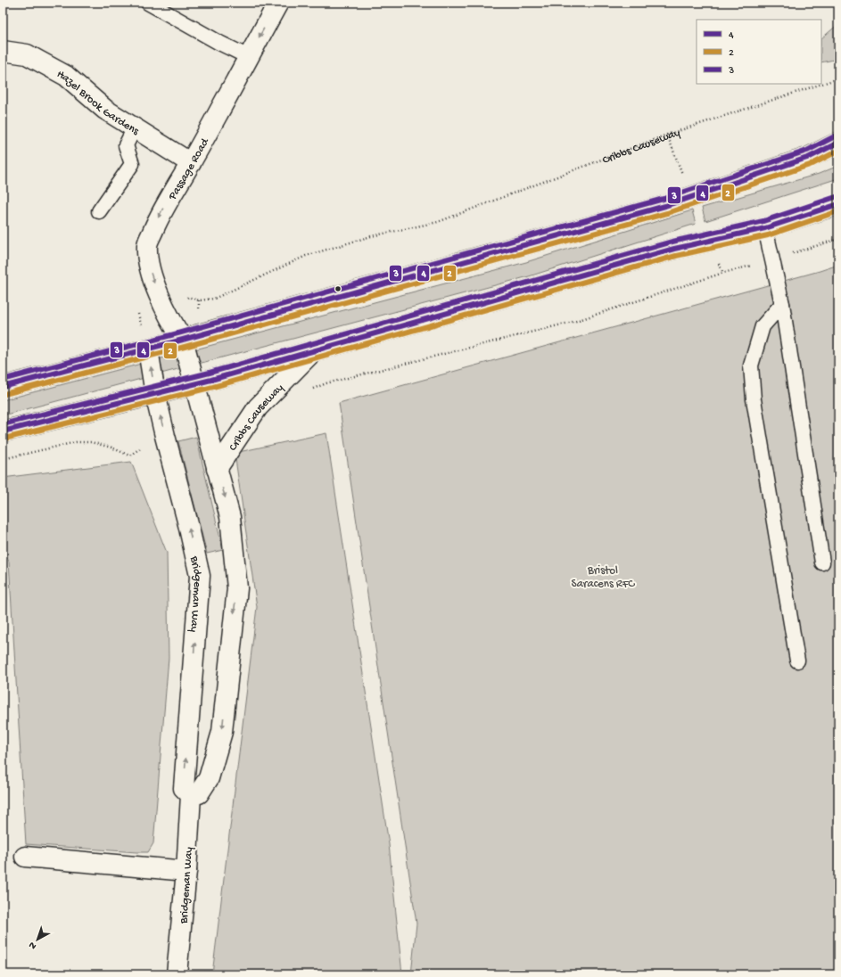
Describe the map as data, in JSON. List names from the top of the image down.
{
  "streets": {
    "street": [
      "Hazel Brook Gardens",
      "Cribbs Causeway",
      "Passage Road",
      "Bridgeman Way"
    ]
  },
  "crossings": [
    ["Hazel Brook Gardens", "Passage Road"],
    ["Cribbs Causeway", "Passage Road"],
    ["Cribbs Causeway", "Bridgeman Way"]
  ],
  "one_way": ["Passage Road"],
  "parks": ["Bristol Saracens RFC"],
  "lines": ["transit line 3", "transit line 4", "transit line 2"],
  "legend": ["4", "2", "3"],
  "north": "bottom left"
}
